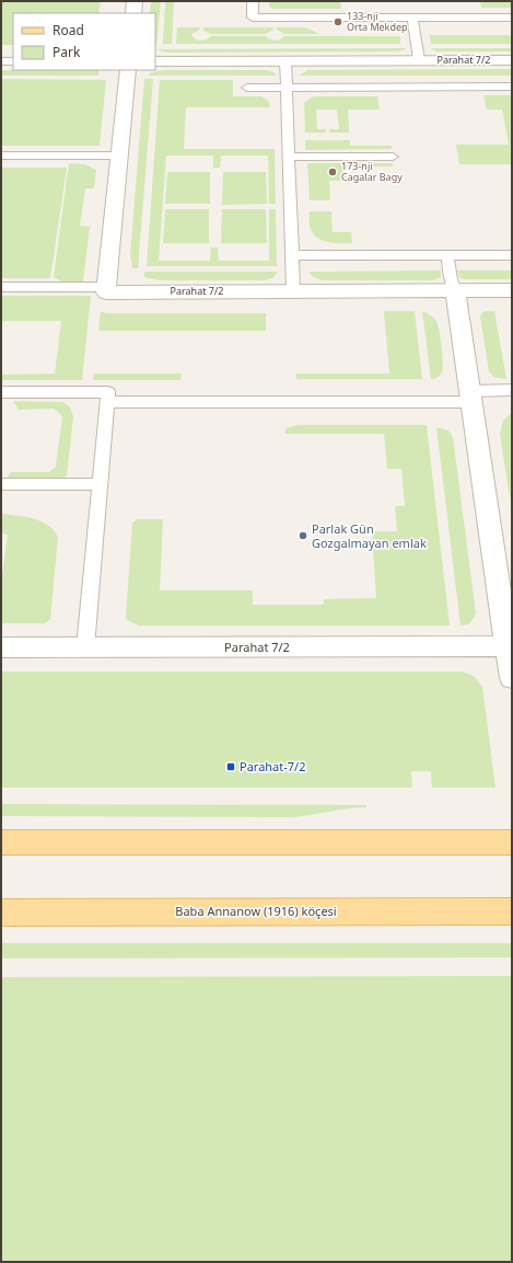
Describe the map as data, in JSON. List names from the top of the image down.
{
  "streets": {
    "main road": ["Baba Annanow (1916) köçesi"],
    "street": ["Parahat 7/2"]
  },
  "places": {
    "other": ["133-nji Orta Mekdep", "173-nji Cagalar Bagy", "Parlak Gün Gozgalmayan emlak"],
    "transit": ["Parahat-7/2"]
  },
  "legend": ["Road", "Park"]
}
